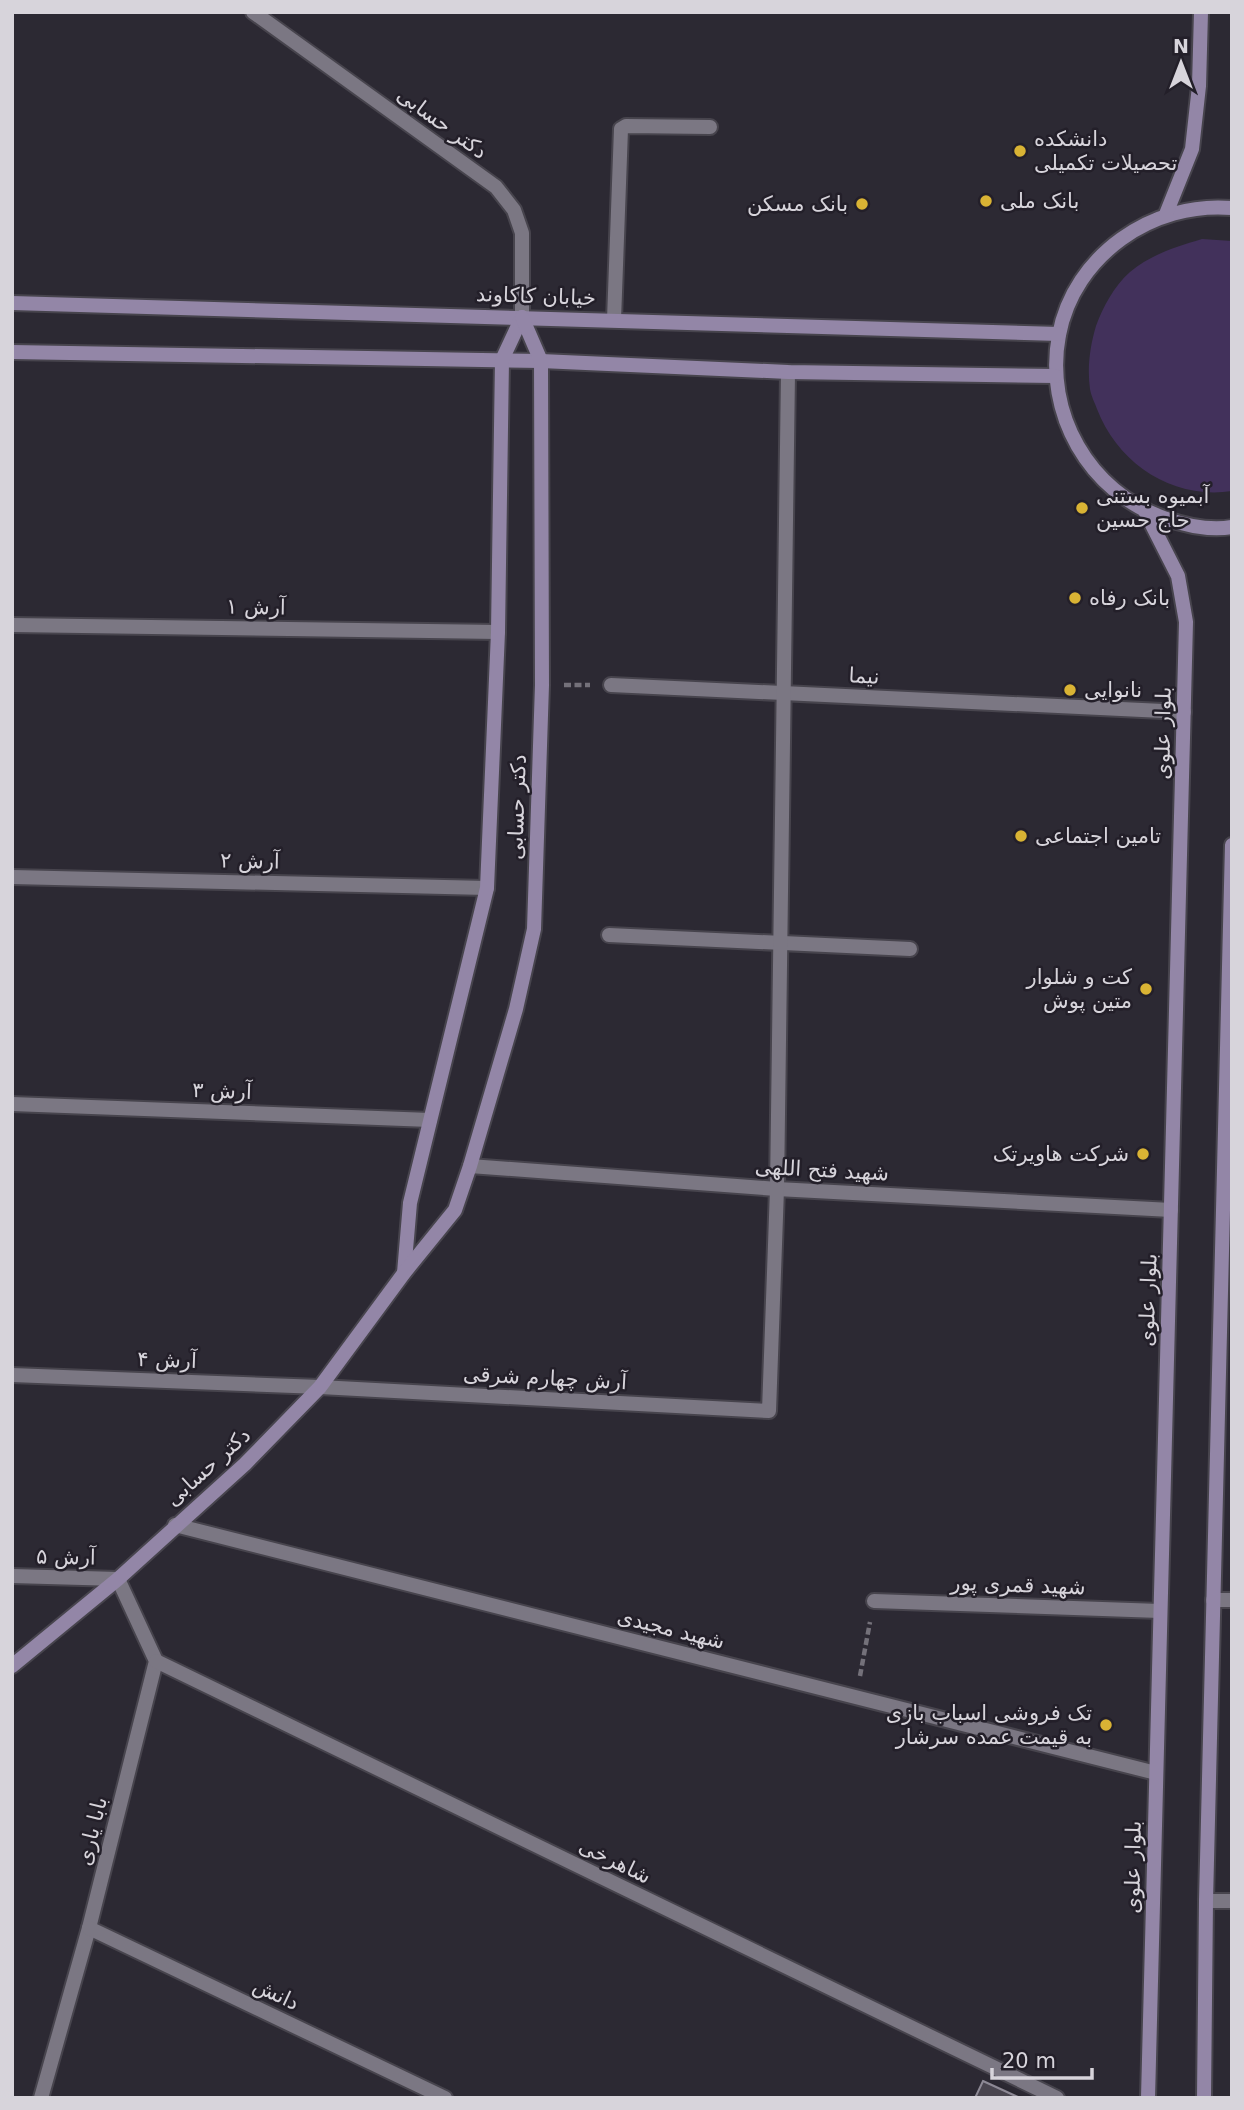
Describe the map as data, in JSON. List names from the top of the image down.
{
  "streets": {
    "main road": ["دکتر حسابی", "خیابان کاکاوند", "بلوار علوی"],
    "street": [
      "آرش ۱",
      "نیما",
      "آرش ۲",
      "آرش ۳",
      "شهید فتح اللهی",
      "آرش ۴",
      "آرش چهارم شرقی",
      "آرش ۵",
      "شهید قمری پور",
      "شهید مجیدی",
      "بابا یاری",
      "شاهرخی",
      "دانش"
    ]
  },
  "crossings": [
    ["دکتر حسابی", "خیابان کاکاوند"],
    ["دکتر حسابی", "آرش ۱"],
    ["دکتر حسابی", "آرش ۲"],
    ["دکتر حسابی", "آرش ۳"],
    ["دکتر حسابی", "شهید فتح اللهی"],
    ["دکتر حسابی", "آرش ۴"],
    ["دکتر حسابی", "آرش چهارم شرقی"],
    ["دکتر حسابی", "آرش ۵"],
    ["دکتر حسابی", "شهید مجیدی"],
    ["نیما", "بلوار علوی"],
    ["بلوار علوی", "شهید فتح اللهی"],
    ["بلوار علوی", "شهید قمری پور"],
    ["بلوار علوی", "شهید مجیدی"],
    ["شهید فتح اللهی", "آرش چهارم شرقی"],
    ["آرش ۴", "آرش چهارم شرقی"],
    ["بابا یاری", "شاهرخی"],
    ["بابا یاری", "دانش"]
  ],
  "places": [
    "دانشکده تحصیلات تکمیلی",
    "بانک ملی",
    "بانک مسکن",
    "آبمیوه بستنی حاج حسین",
    "بانک رفاه",
    "نانوایی",
    "تامین اجتماعی",
    "کت و شلوار متین پوش",
    "شرکت هاویرتک",
    "تک فروشی اسباب بازی به قیمت عمده سرشار"
  ],
  "scale_bar": "20 m",
  "north": "top"
}
